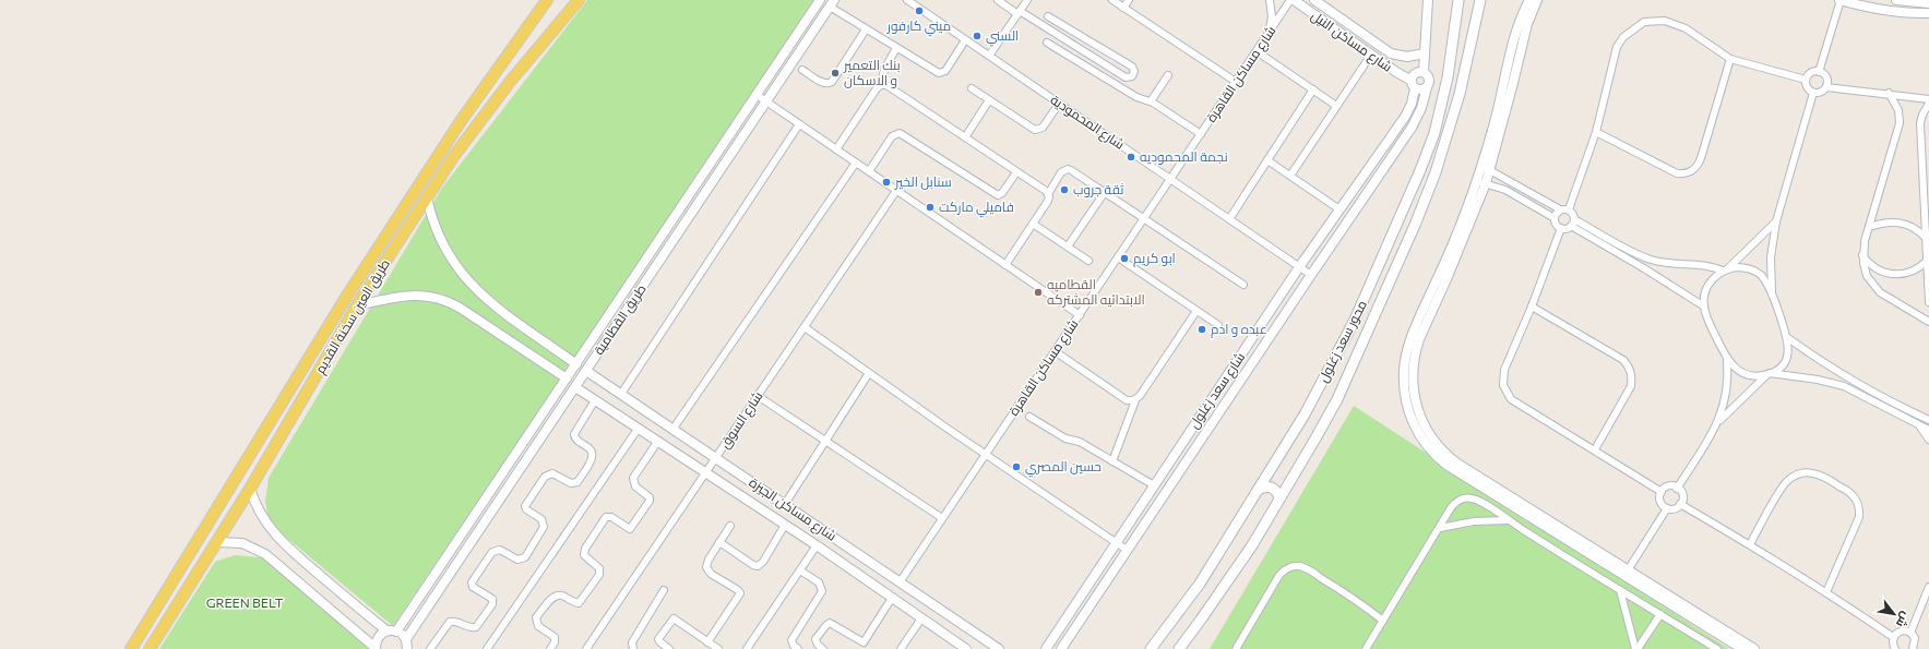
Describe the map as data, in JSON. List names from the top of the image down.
{
  "streets": {
    "main road": ["طريق العين سخنة القديم", "محور سعد زغلول"],
    "street": [
      "شارع مساكن النيل",
      "شارع مساكن القاهرة",
      "شارع المحمودية",
      "طريق القطامية",
      "شارع سعد زغلول",
      "شارع السوق",
      "شارع مساكن الجيزة"
    ]
  },
  "crossings": [
    ["شارع مساكن النيل", "شارع مساكن القاهرة"],
    ["شارع مساكن النيل", "شارع سعد زغلول"],
    ["شارع مساكن القاهرة", "شارع المحمودية"],
    ["شارع مساكن القاهرة", "شارع مساكن الجيزة"],
    ["شارع المحمودية", "شارع سعد زغلول"],
    ["طريق القطامية", "شارع مساكن الجيزة"],
    ["شارع السوق", "شارع مساكن الجيزة"]
  ],
  "parks": ["GREEN BELT"],
  "places": [
    "ميني كارفور",
    "السني",
    "بنك التعمير و الاسكان",
    "نجمة المحموديه",
    "سنابل الخير",
    "ثقة جروب",
    "فاميلي ماركت",
    "ابو كريم",
    "القطاميه الابتدائيه المشتركه",
    "عبده و ادم",
    "حسين المصري"
  ],
  "north": "bottom right"
}
